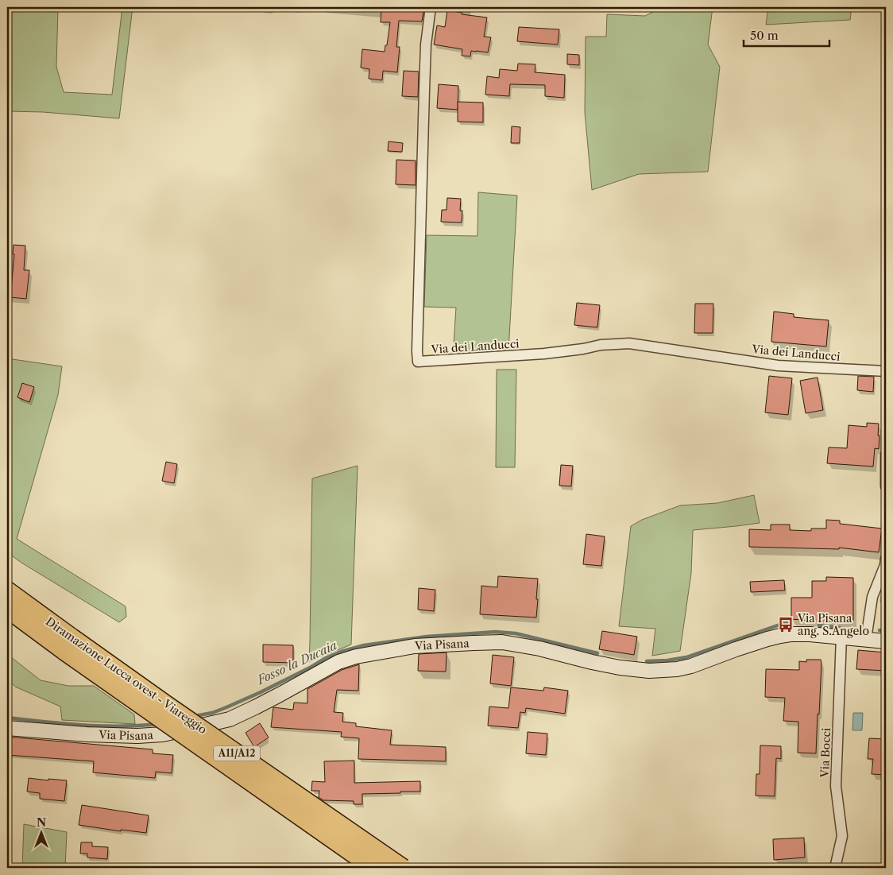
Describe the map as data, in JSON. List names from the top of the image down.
{
  "streets": {
    "highway": ["Diramazione Lucca ovest - Viareggio", "A11/A12"],
    "main road": ["Via Pisana"],
    "street": ["Via dei Landucci", "Via Bocci"]
  },
  "crossings": [
    ["Via Pisana", "Via Bocci"]
  ],
  "water": ["Fosso la Ducaia"],
  "places": {
    "bus stop": ["Via Pisana ang. S.Angelo"]
  },
  "scale_bar": "50 m",
  "north": "top"
}
